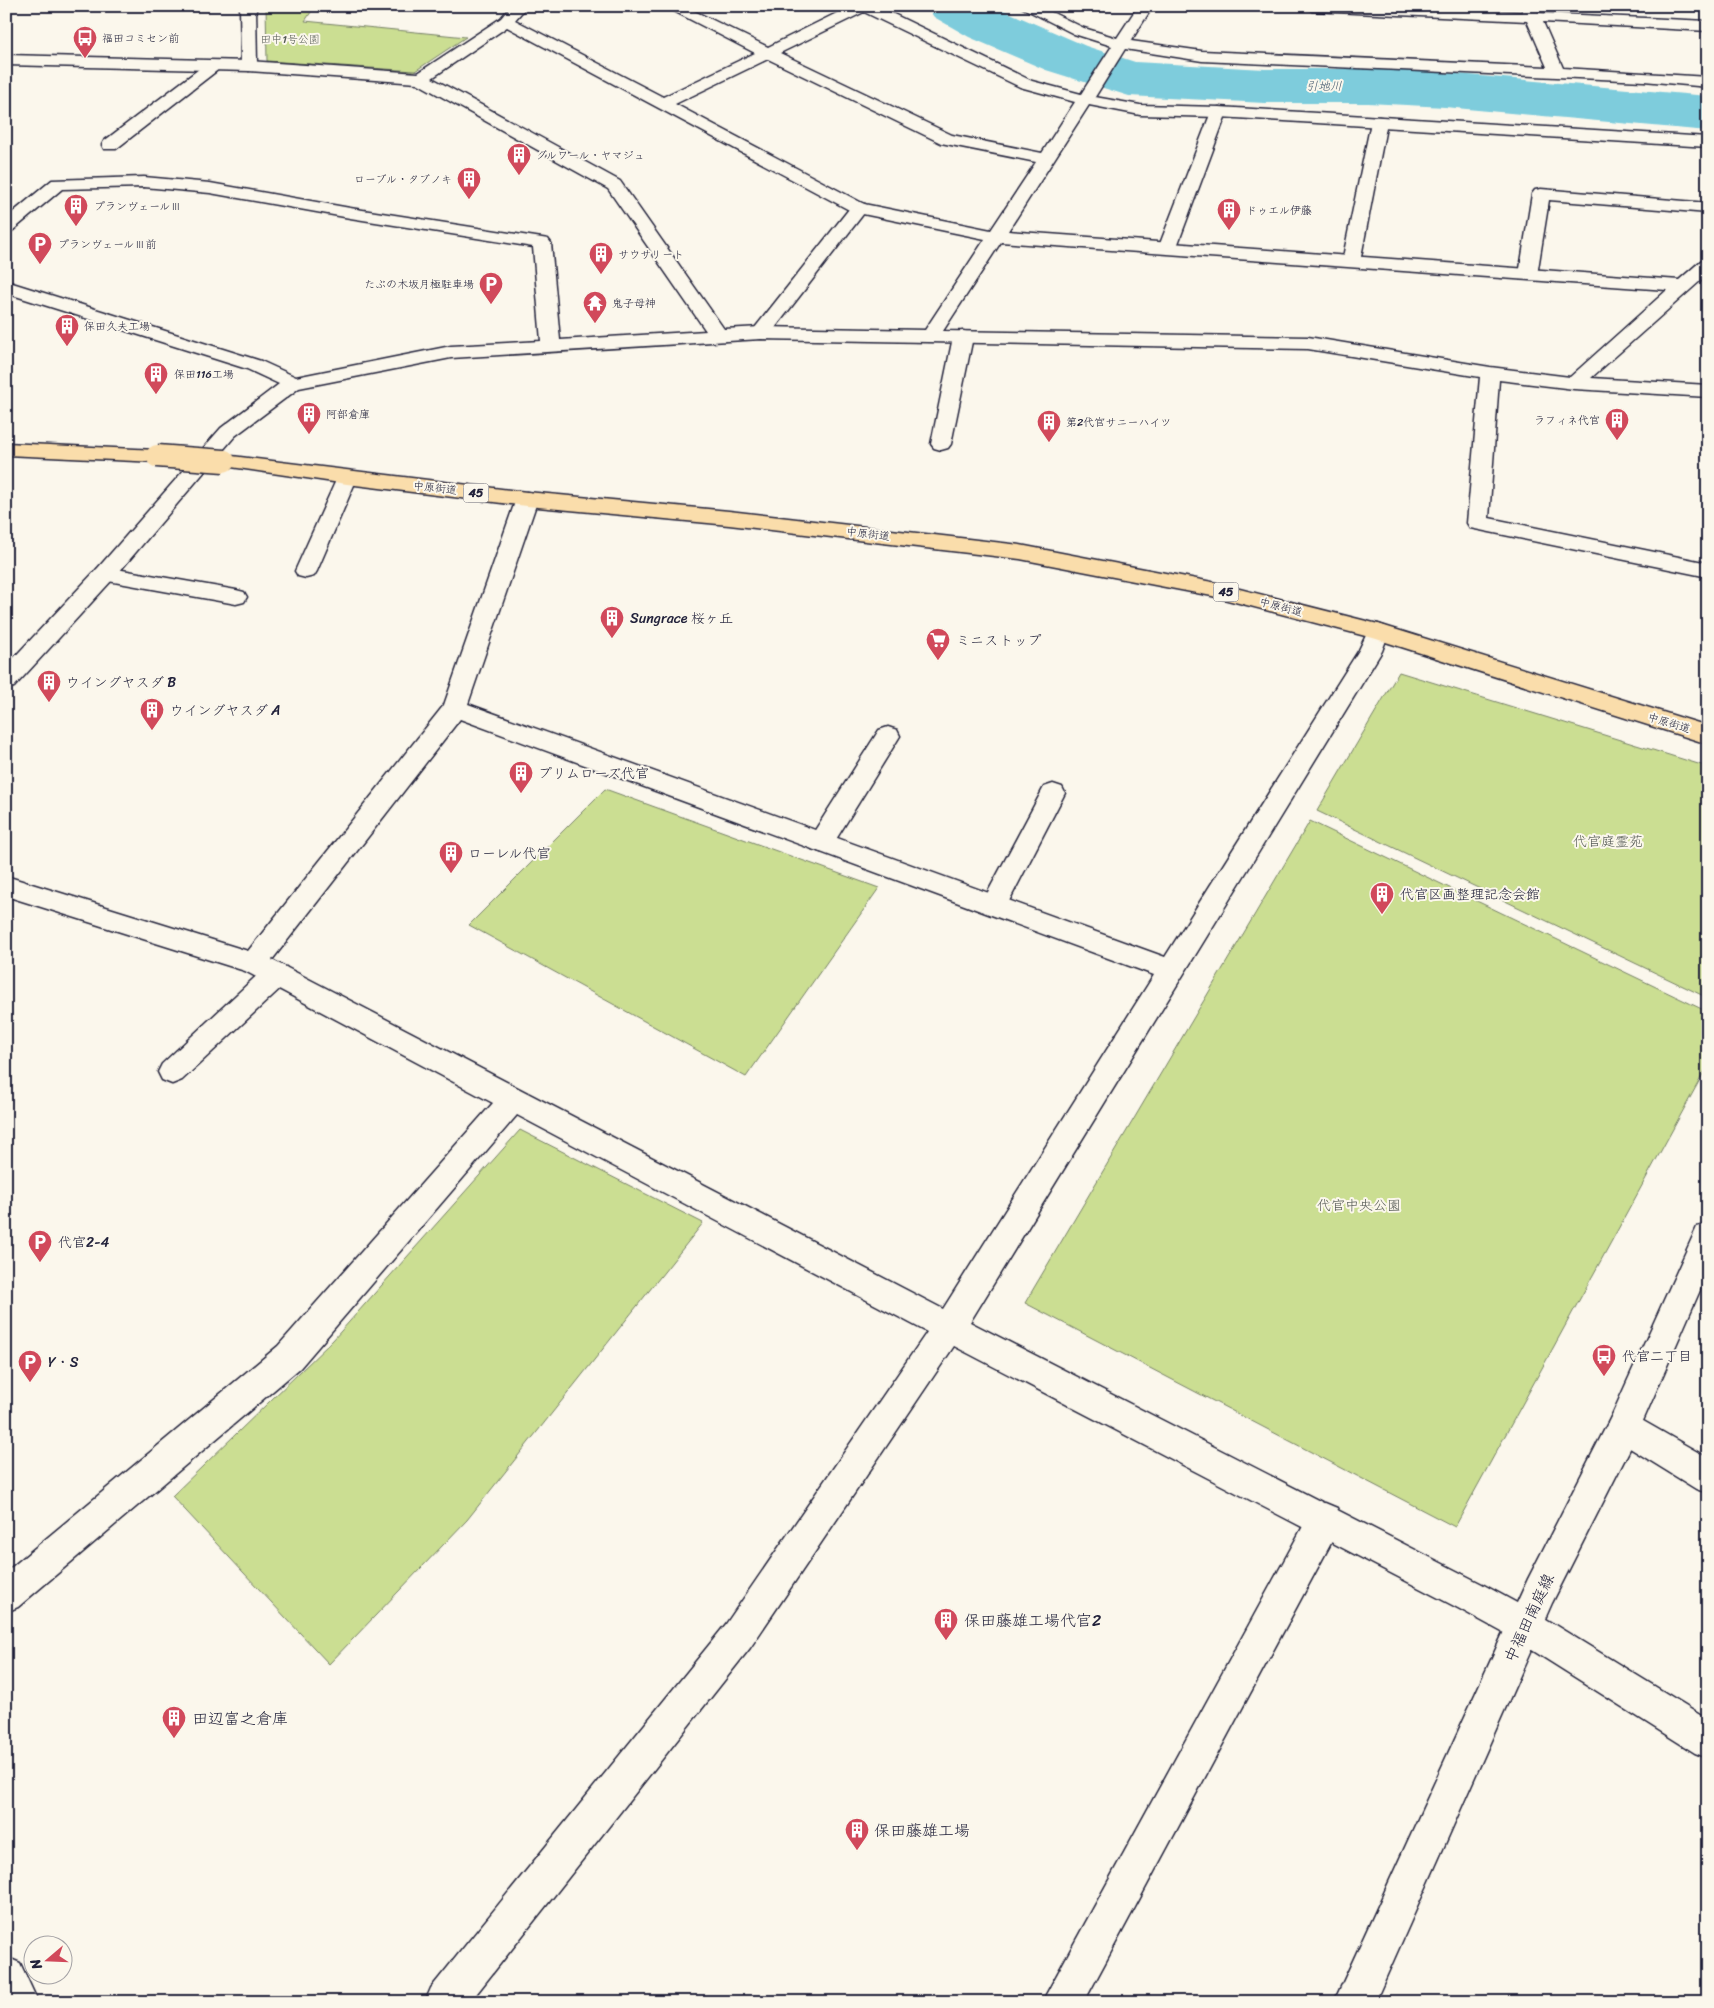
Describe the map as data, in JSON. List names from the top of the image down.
{
  "streets": {
    "main road": ["中原街道", "45"],
    "street": ["中福田南庭線"]
  },
  "water": ["引地川"],
  "parks": ["田中1号公園", "代官庭霊苑", "代官中央公園"],
  "places": {
    "bus stop": ["福田コミセン前", "代官二丁目"],
    "building": [
      "グルワール・ヤマジュ",
      "ローブル・タブノキ",
      "プランヴェールⅢ",
      "ドゥエル伊藤",
      "サウサリート",
      "保田久夫工場",
      "保田116工場",
      "阿部倉庫",
      "ラフィネ代官",
      "第2代官サニーハイツ",
      "Sungrace 桜ヶ丘",
      "ウイングヤスダ B",
      "ウイングヤスダ A",
      "プリムローズ代官",
      "ローレル代官",
      "代官区画整理記念会館",
      "保田藤雄工場代官2",
      "田辺富之倉庫",
      "保田藤雄工場"
    ],
    "parking": [
      "プランヴェールⅢ前",
      "たぶの木坂月極駐車場",
      "代官2-4",
      "Y・S"
    ],
    "temple": ["鬼子母神"],
    "supermarket": ["ミニストップ"]
  },
  "north": "left"
}
